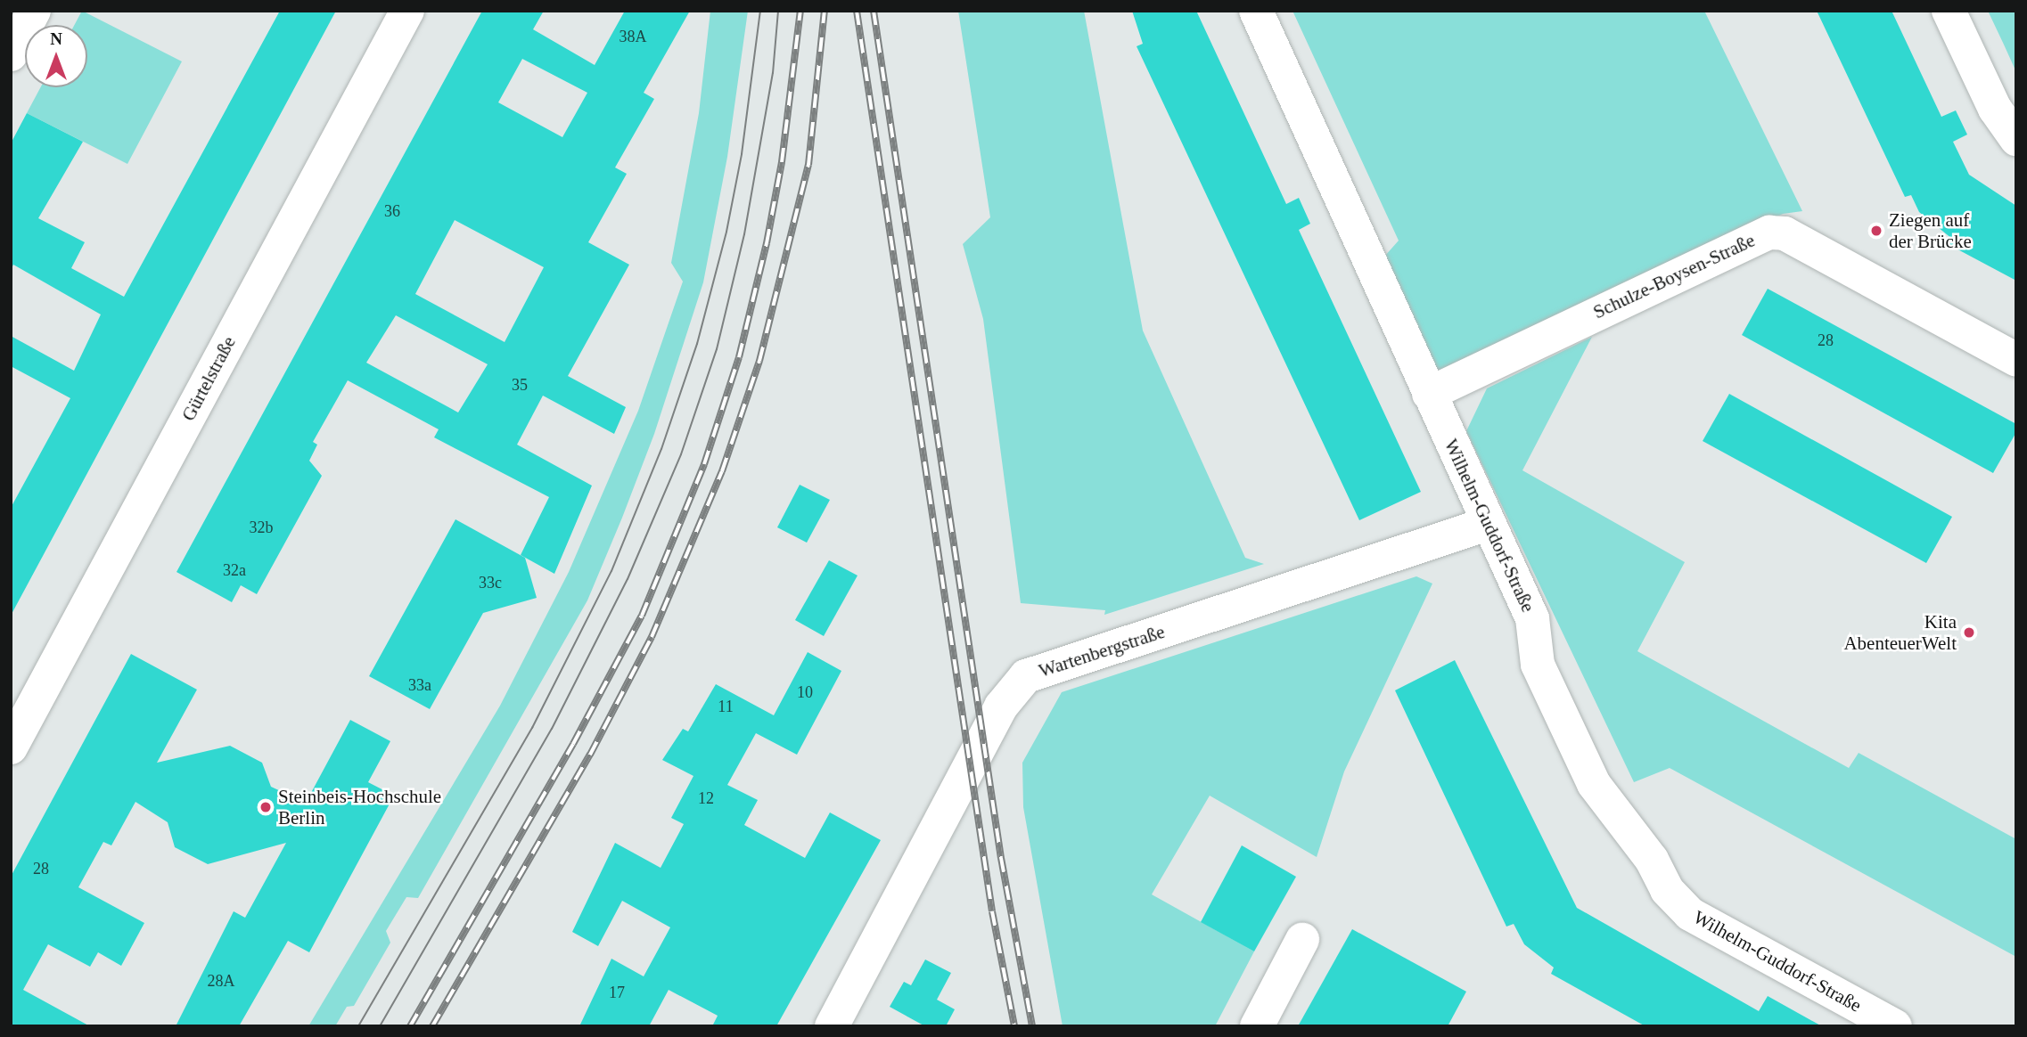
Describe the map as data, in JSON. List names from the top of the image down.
{
  "streets": {
    "street": [
      "Schulze-Boysen-Straße",
      "Gürtelstraße",
      "Wilhelm-Guddorf-Straße",
      "Wartenbergstraße"
    ]
  },
  "crossings": [
    ["Schulze-Boysen-Straße", "Wilhelm-Guddorf-Straße"],
    ["Wilhelm-Guddorf-Straße", "Wartenbergstraße"]
  ],
  "places": ["Ziegen auf der Brücke", "Kita AbenteuerWelt", "Steinbeis-Hochschule Berlin"],
  "house_numbers": [
    "38A",
    "36",
    "28",
    "35",
    "32b",
    "32a",
    "33c",
    "33a",
    "10",
    "11",
    "12",
    "28",
    "28A",
    "17"
  ],
  "north": "top"
}
